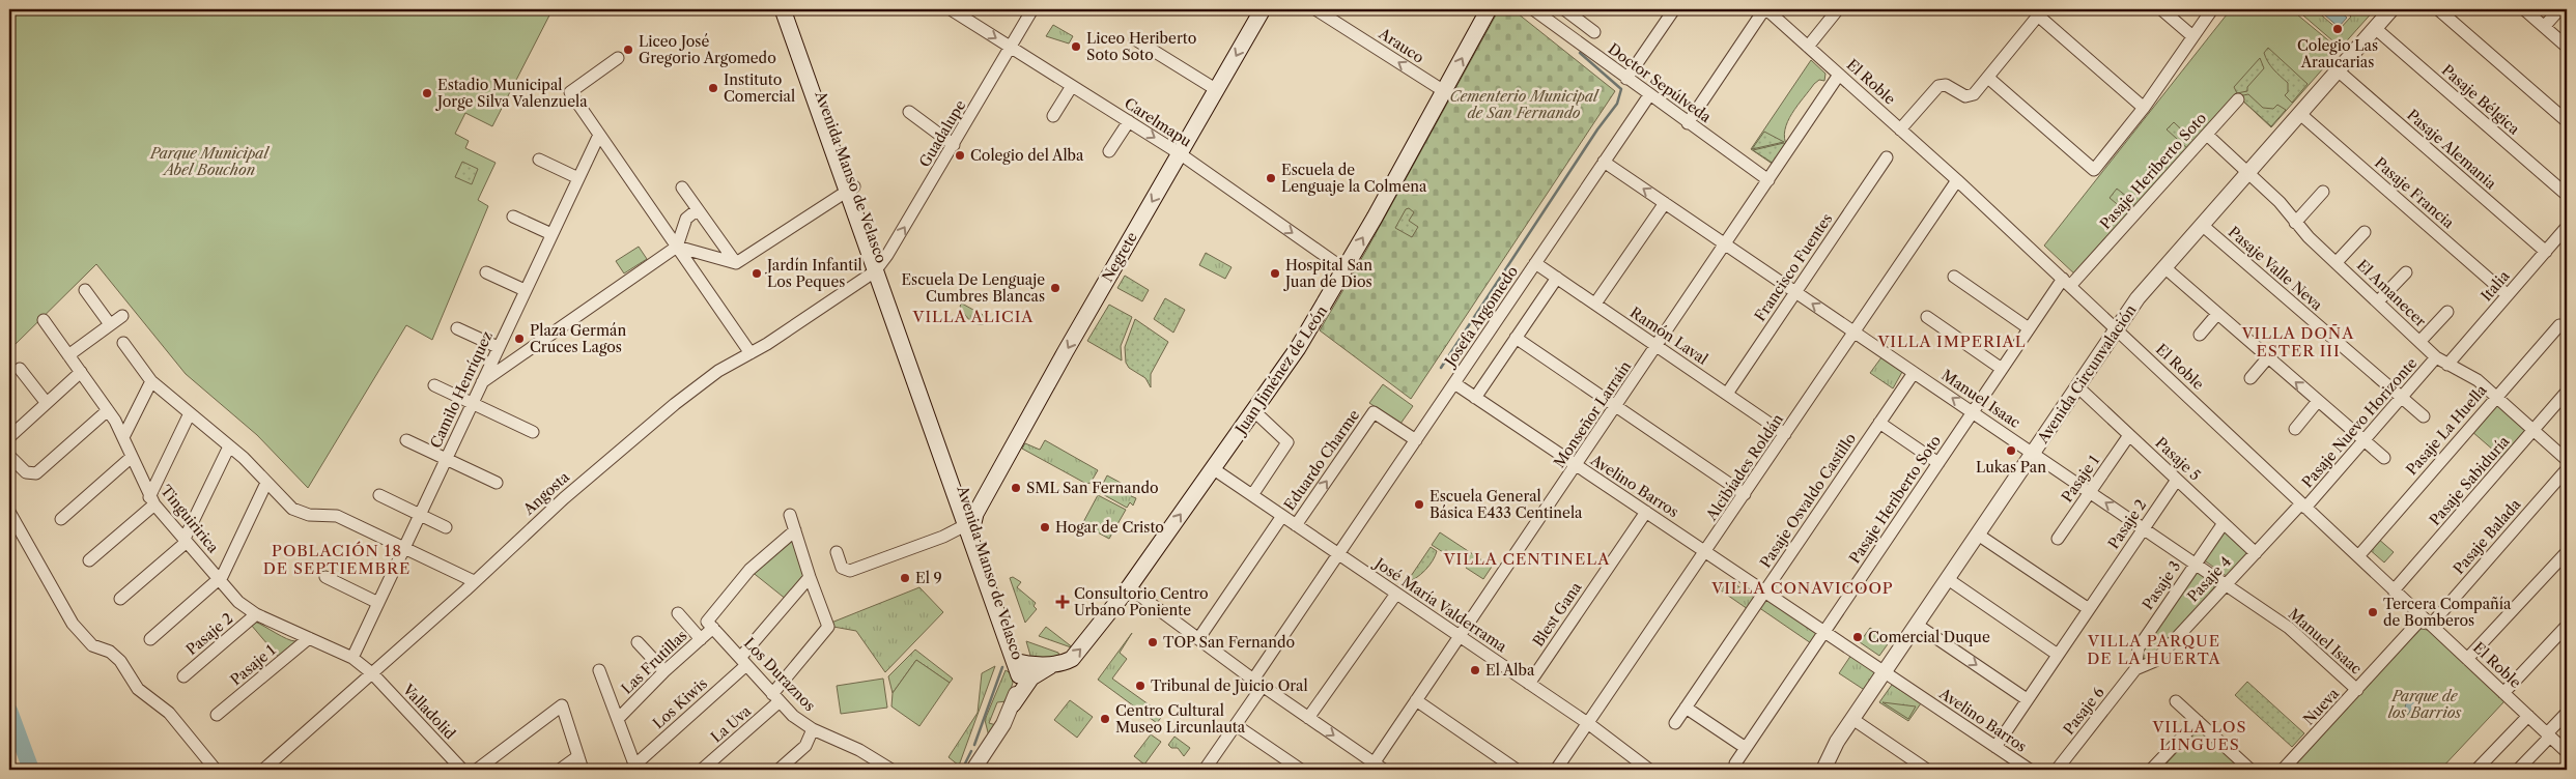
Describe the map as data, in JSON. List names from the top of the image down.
{
  "streets": {
    "main road": ["Avenida Manso de Velasco", "Negrete", "Juan Jiménez de León"],
    "street": [
      "Arauco",
      "El Roble",
      "Doctor Sepúlveda",
      "Pasaje Bélgica",
      "Carelmapu",
      "Guadalupe",
      "Pasaje Alemania",
      "Pasaje Heriberto Soto",
      "Pasaje Francia",
      "Francisco Fuentes",
      "Pasaje Valle Neva",
      "Italia",
      "El Amanecer",
      "Josefa Argomedo",
      "Ramón Laval",
      "Avenida Circunvalación",
      "Camilo Henríquez",
      "Manuel Isaac",
      "Monseñor Larraín",
      "Pasaje Nuevo Horizonte",
      "Pasaje La Huella",
      "Pasaje 5",
      "Eduardo Charme",
      "Alcibíades Roldán",
      "Pasaje 1",
      "Pasaje Sabiduría",
      "Avelino Barros",
      "Angosta",
      "Pasaje Osvaldo Castillo",
      "Tinguiririca",
      "Pasaje 2",
      "Pasaje Balada",
      "Pasaje 4",
      "Pasaje 3",
      "José María Valderrama",
      "Blest Gana",
      "Las Frutillas",
      "Los Duraznos",
      "Los Kiwis",
      "Nueva",
      "Pasaje 6",
      "Valladolid",
      "La Uva"
    ]
  },
  "crossings": [
    ["Arauco", "Juan Jiménez de León"],
    ["El Roble", "Pasaje Heriberto Soto"],
    ["El Roble", "Avenida Circunvalación"],
    ["El Roble", "Monseñor Larraín"],
    ["El Roble", "Pasaje Nuevo Horizonte"],
    ["El Roble", "Pasaje La Huella"],
    ["El Roble", "Alcibíades Roldán"],
    ["El Roble", "Pasaje Sabiduría"],
    ["El Roble", "Pasaje Balada"],
    ["El Roble", "Pasaje 4"],
    ["El Roble", "Nueva"],
    ["Doctor Sepúlveda", "Josefa Argomedo"],
    ["Doctor Sepúlveda", "Monseñor Larraín"],
    ["Pasaje Bélgica", "Avenida Circunvalación"],
    ["Carelmapu", "Guadalupe"],
    ["Carelmapu", "Negrete"],
    ["Carelmapu", "Juan Jiménez de León"],
    ["Guadalupe", "Avenida Manso de Velasco"],
    ["Guadalupe", "Angosta"],
    ["Pasaje Alemania", "Italia"],
    ["Pasaje Alemania", "Avenida Circunvalación"],
    ["Pasaje Heriberto Soto", "El Amanecer"],
    ["Pasaje Heriberto Soto", "Manuel Isaac"],
    ["Pasaje Heriberto Soto", "Avelino Barros"],
    ["Avenida Manso de Velasco", "Negrete"],
    ["Avenida Manso de Velasco", "Angosta"],
    ["Pasaje Francia", "Italia"],
    ["Pasaje Francia", "Avenida Circunvalación"],
    ["Francisco Fuentes", "Ramón Laval"],
    ["Francisco Fuentes", "Manuel Isaac"],
    ["Pasaje Valle Neva", "Avenida Circunvalación"],
    ["Pasaje Valle Neva", "Pasaje Nuevo Horizonte"],
    ["Italia", "El Amanecer"],
    ["El Amanecer", "Avenida Circunvalación"],
    ["El Amanecer", "Pasaje Nuevo Horizonte"],
    ["El Amanecer", "Pasaje La Huella"],
    ["El Amanecer", "Pasaje Sabiduría"],
    ["Josefa Argomedo", "Ramón Laval"],
    ["Josefa Argomedo", "Manuel Isaac"],
    ["Josefa Argomedo", "Eduardo Charme"],
    ["Josefa Argomedo", "Avelino Barros"],
    ["Josefa Argomedo", "José María Valderrama"],
    ["Ramón Laval", "Monseñor Larraín"],
    ["Ramón Laval", "Alcibíades Roldán"],
    ["Juan Jiménez de León", "José María Valderrama"],
    ["Avenida Circunvalación", "Manuel Isaac"],
    ["Avenida Circunvalación", "Pasaje 5"],
    ["Avenida Circunvalación", "Avelino Barros"],
    ["Camilo Henríquez", "Tinguiririca"],
    ["Manuel Isaac", "Monseñor Larraín"],
    ["Manuel Isaac", "Alcibíades Roldán"],
    ["Manuel Isaac", "Pasaje 1"],
    ["Manuel Isaac", "Pasaje Osvaldo Castillo"],
    ["Manuel Isaac", "Pasaje 2"],
    ["Manuel Isaac", "Pasaje 4"],
    ["Manuel Isaac", "Pasaje 3"],
    ["Manuel Isaac", "Nueva"],
    ["Monseñor Larraín", "Avelino Barros"],
    ["Monseñor Larraín", "José María Valderrama"],
    ["Pasaje Nuevo Horizonte", "Pasaje 4"],
    ["Pasaje 5", "Pasaje 1"],
    ["Pasaje 5", "Pasaje 2"],
    ["Pasaje 5", "Pasaje 4"],
    ["Pasaje 5", "Pasaje 3"],
    ["Eduardo Charme", "José María Valderrama"],
    ["Alcibíades Roldán", "Avelino Barros"],
    ["Alcibíades Roldán", "José María Valderrama"],
    ["Pasaje 1", "Tinguiririca"],
    ["Avelino Barros", "Pasaje Osvaldo Castillo"],
    ["Avelino Barros", "Pasaje 2"],
    ["Avelino Barros", "Blest Gana"],
    ["Angosta", "Tinguiririca"],
    ["Angosta", "Valladolid"],
    ["Tinguiririca", "Pasaje 2"],
    ["Tinguiririca", "Valladolid"],
    ["Pasaje Balada", "Nueva"],
    ["Pasaje 4", "Pasaje 3"],
    ["Pasaje 4", "Pasaje 6"],
    ["Pasaje 3", "Pasaje 6"],
    ["José María Valderrama", "Blest Gana"],
    ["Las Frutillas", "Los Duraznos"],
    ["Los Duraznos", "Los Kiwis"],
    ["Los Duraznos", "La Uva"],
    ["Los Kiwis", "La Uva"]
  ],
  "one_way": [
    "Arauco",
    "Carelmapu",
    "Negrete",
    "Juan Jiménez de León"
  ],
  "districts": [
    "VILLA ALICIA",
    "VILLA DOÑA ESTER III",
    "VILLA IMPERIAL",
    "POBLACIÓN 18 DE SEPTIEMBRE",
    "VILLA CENTINELA",
    "VILLA CONAVICOOP",
    "VILLA PARQUE DE LA HUERTA",
    "VILLA LOS LINGUES"
  ],
  "parks": ["Cementerio Municipal de San Fernando", "Parque Municipal Abel Bouchon", "Parque de los Barrios"],
  "places": {
    "other": [
      "Colegio Las Araucarias",
      "Liceo Heriberto Soto Soto",
      "Liceo José Gregorio Argomedo",
      "Instituto Comercial",
      "Estadio Municipal Jorge Silva Valenzuela",
      "Colegio del Alba",
      "Escuela de Lenguaje la Colmena",
      "Jardín Infantil Los Peques",
      "Hospital San Juan de Dios",
      "Escuela De Lenguaje Cumbres Blancas",
      "Plaza Germán Cruces Lagos",
      "Lukas Pan",
      "SML San Fernando",
      "Escuela General Básica E433 Centinela",
      "Hogar de Cristo",
      "El 9",
      "Tercera Compañía de Bomberos",
      "Comercial Duque",
      "TOP San Fernando",
      "El Alba",
      "Tribunal de Juicio Oral",
      "Centro Cultural Museo Lircunlauta"
    ],
    "health": ["Consultorio Centro Urbano Poniente"]
  }
}
